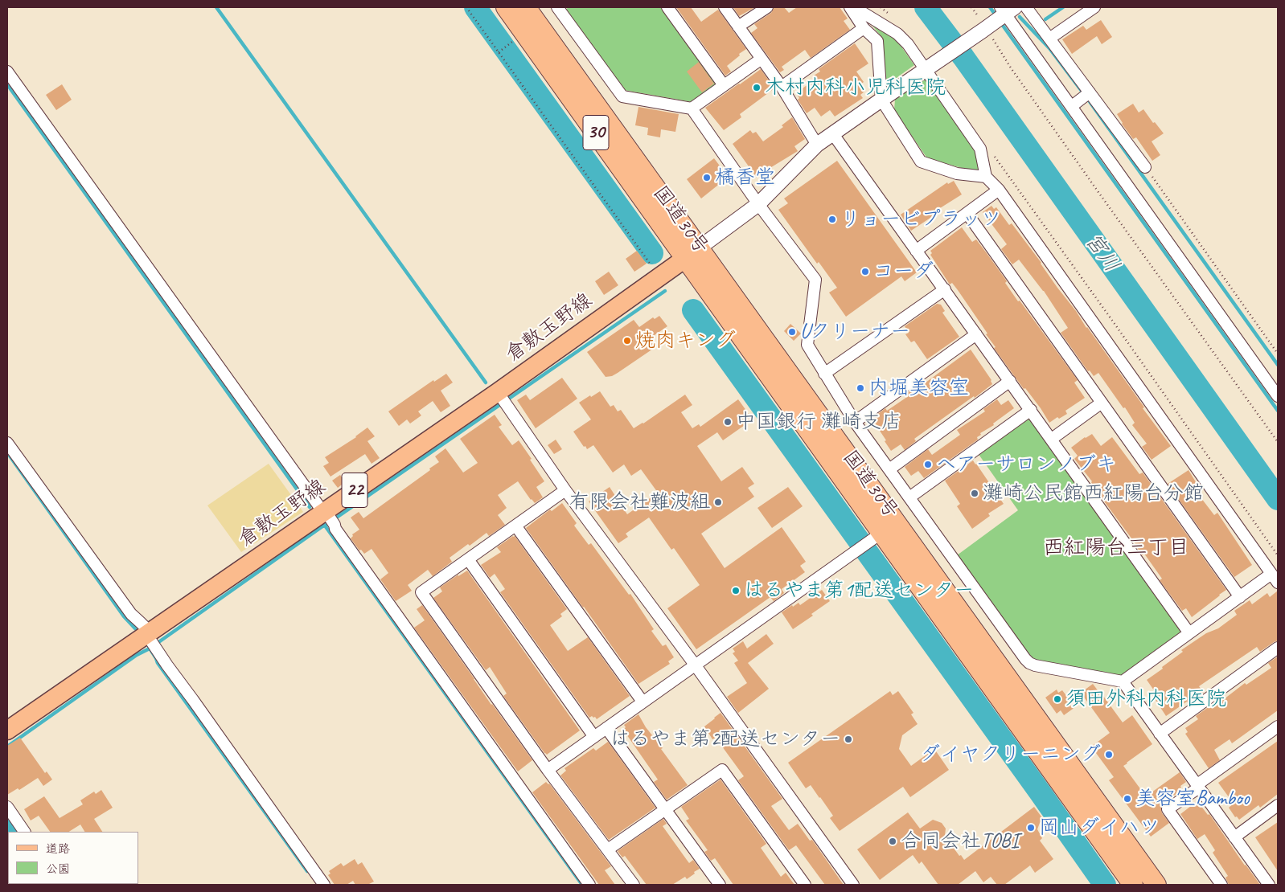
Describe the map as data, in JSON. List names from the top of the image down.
{
  "streets": {
    "highway": ["30", "国道30号"],
    "main road": ["倉敷玉野線", "22"]
  },
  "crossings": [
    ["国道30号", "倉敷玉野線"]
  ],
  "districts": ["西紅陽台三丁目"],
  "water": ["宮川"],
  "places": [
    "木村内科小児科医院",
    "橘香堂",
    "リョービプラッツ",
    "コーダ",
    "Uクリーナー",
    "焼肉キング",
    "内堀美容室",
    "中国銀行 灘崎支店",
    "ヘアーサロンノブキ",
    "灘崎公民館西紅陽台分館",
    "有限会社難波組",
    "はるやま第1配送センター",
    "須田外科内科医院",
    "はるやま第2配送センター",
    "ダイヤクリーニング",
    "美容室Bamboo",
    "岡山ダイハツ",
    "合同会社TOBI"
  ],
  "legend": ["道路", "公園"]
}
